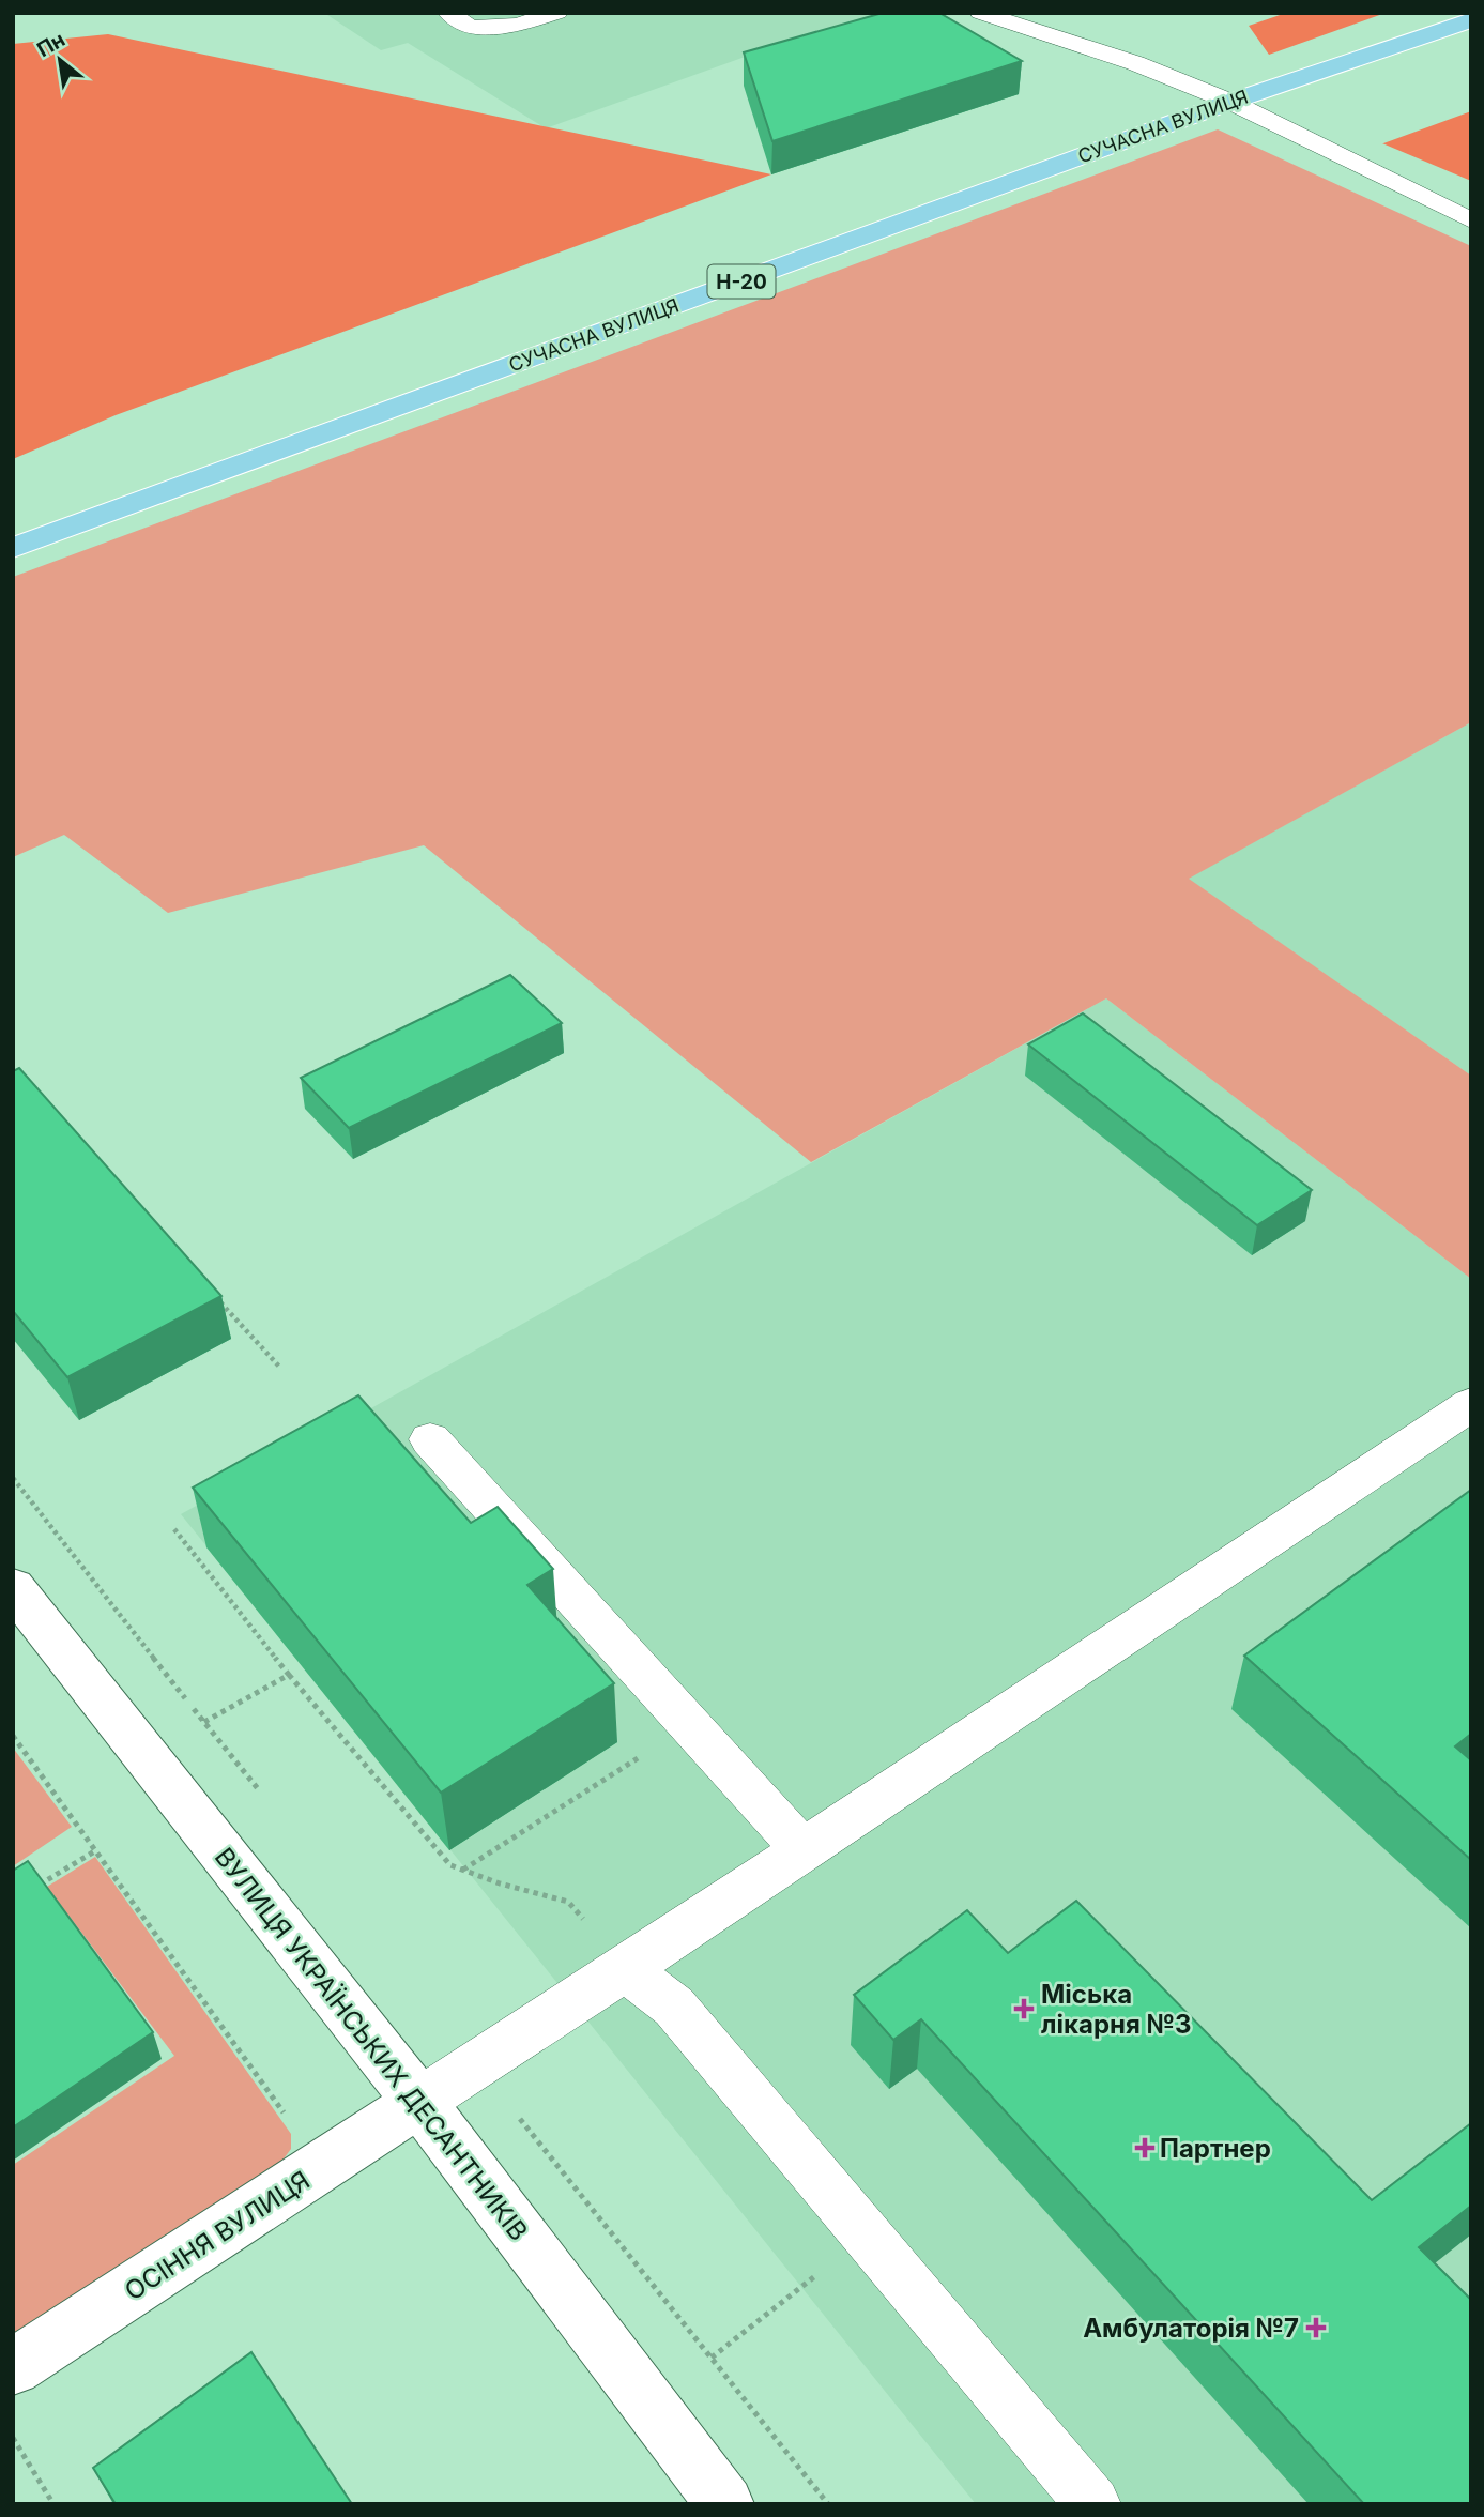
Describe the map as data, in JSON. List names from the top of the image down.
{
  "streets": {
    "main road": ["СУЧАСНА ВУЛИЦЯ", "Н-20"],
    "street": ["ВУЛИЦЯ УКРАЇНСЬКИХ ДЕСАНТНИКІВ", "ОСІННЯ ВУЛИЦЯ"]
  },
  "crossings": [
    ["ВУЛИЦЯ УКРАЇНСЬКИХ ДЕСАНТНИКІВ", "ОСІННЯ ВУЛИЦЯ"]
  ],
  "places": {
    "health": ["Міська лікарня №3", "Партнер", "Амбулаторія №7"]
  },
  "north": "top left"
}
